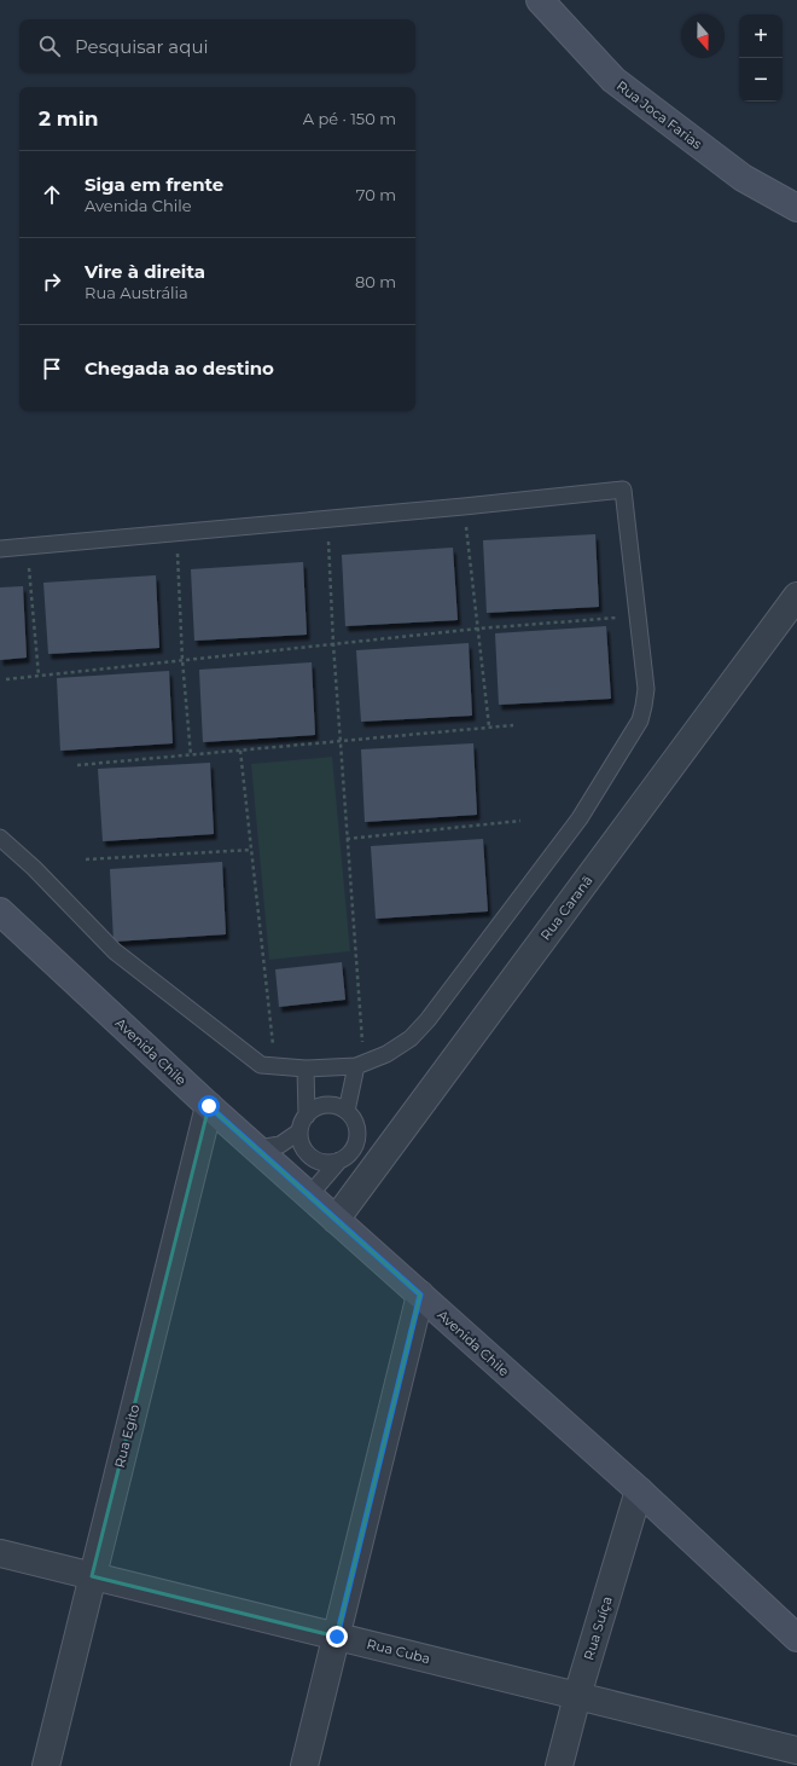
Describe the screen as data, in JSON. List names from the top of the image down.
{
  "streets": {
    "street": [
      "Rua Joca Farias",
      "Rua Caranã",
      "Avenida Chile",
      "Rua Egito",
      "Rua Suíça",
      "Rua Cuba"
    ]
  },
  "crossings": [
    ["Rua Caranã", "Avenida Chile"],
    ["Avenida Chile", "Rua Egito"],
    ["Avenida Chile", "Rua Suíça"],
    ["Rua Egito", "Rua Cuba"],
    ["Rua Suíça", "Rua Cuba"]
  ],
  "north": "bottom",
  "page": {
    "map_buttons": ["+", "−"],
    "search": "Pesquisar aqui",
    "heading": ["2 min", "A pé · 150 m"],
    "list": [
      ["Siga em frente", "Avenida Chile", "70 m"],
      ["Vire à direita", "Rua Austrália", "80 m"],
      "Chegada ao destino"
    ]
  }
}
